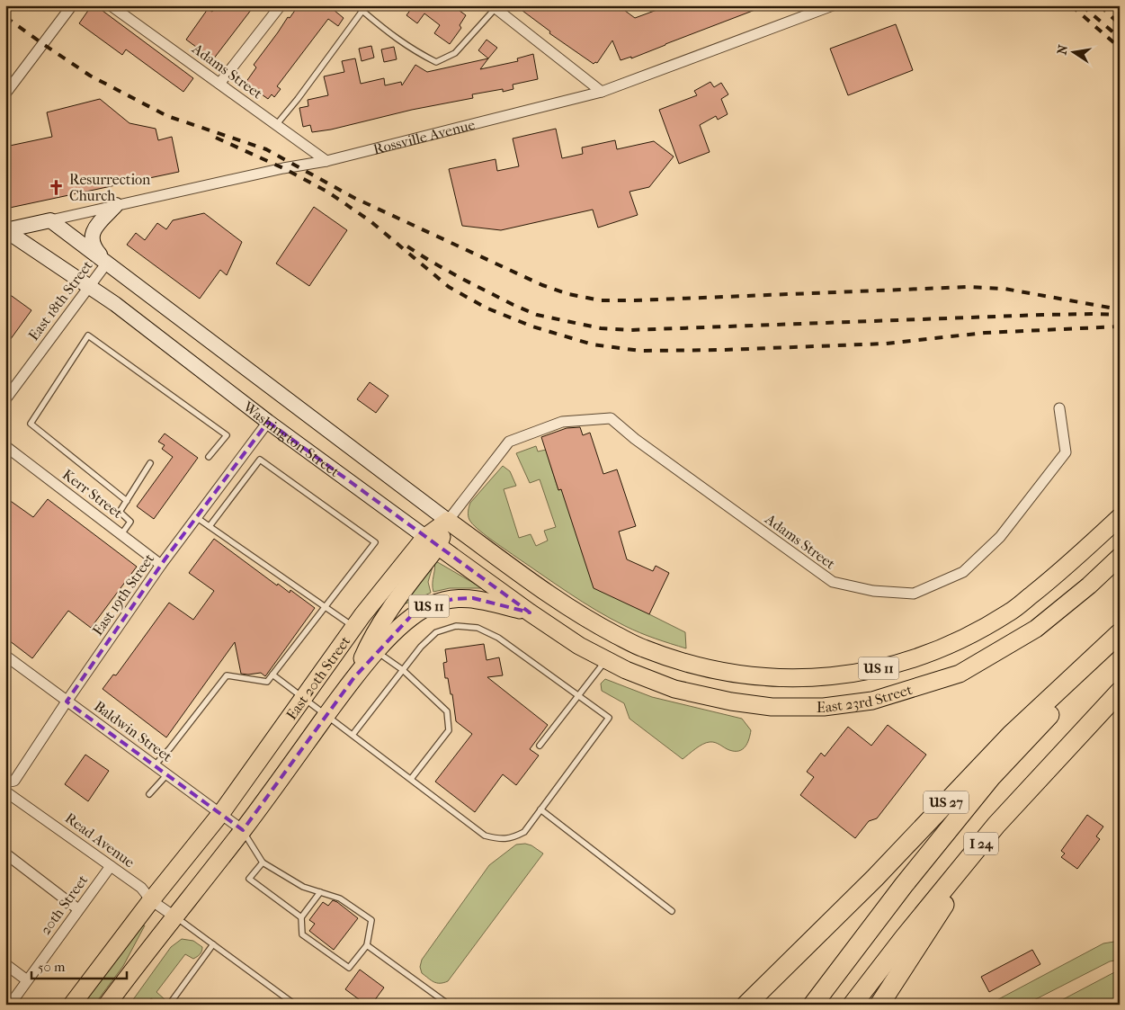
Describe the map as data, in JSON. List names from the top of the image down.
{
  "streets": {
    "highway": ["US 27", "I 24"],
    "main road": [
      "Washington Street",
      "US 11",
      "East 20th Street",
      "East 23rd Street"
    ],
    "street": [
      "Adams Street",
      "Rossville Avenue",
      "East 18th Street",
      "Kerr Street",
      "East 19th Street",
      "Baldwin Street",
      "Read Avenue",
      "20th Street"
    ]
  },
  "crossings": [
    ["Adams Street", "Rossville Avenue"],
    ["Adams Street", "East 20th Street"],
    ["Rossville Avenue", "Washington Street"],
    ["East 18th Street", "Washington Street"],
    ["Washington Street", "East 19th Street"],
    ["Washington Street", "US 11"],
    ["Washington Street", "East 20th Street"],
    ["Washington Street", "East 23rd Street"],
    ["Kerr Street", "East 19th Street"],
    ["East 19th Street", "Baldwin Street"],
    ["US 11", "East 20th Street"],
    ["East 20th Street", "Baldwin Street"],
    ["East 20th Street", "Read Avenue"],
    ["Read Avenue", "20th Street"]
  ],
  "places": {
    "church": ["Resurrection Church"]
  },
  "scale_bar": "50 m",
  "north": "left"
}
